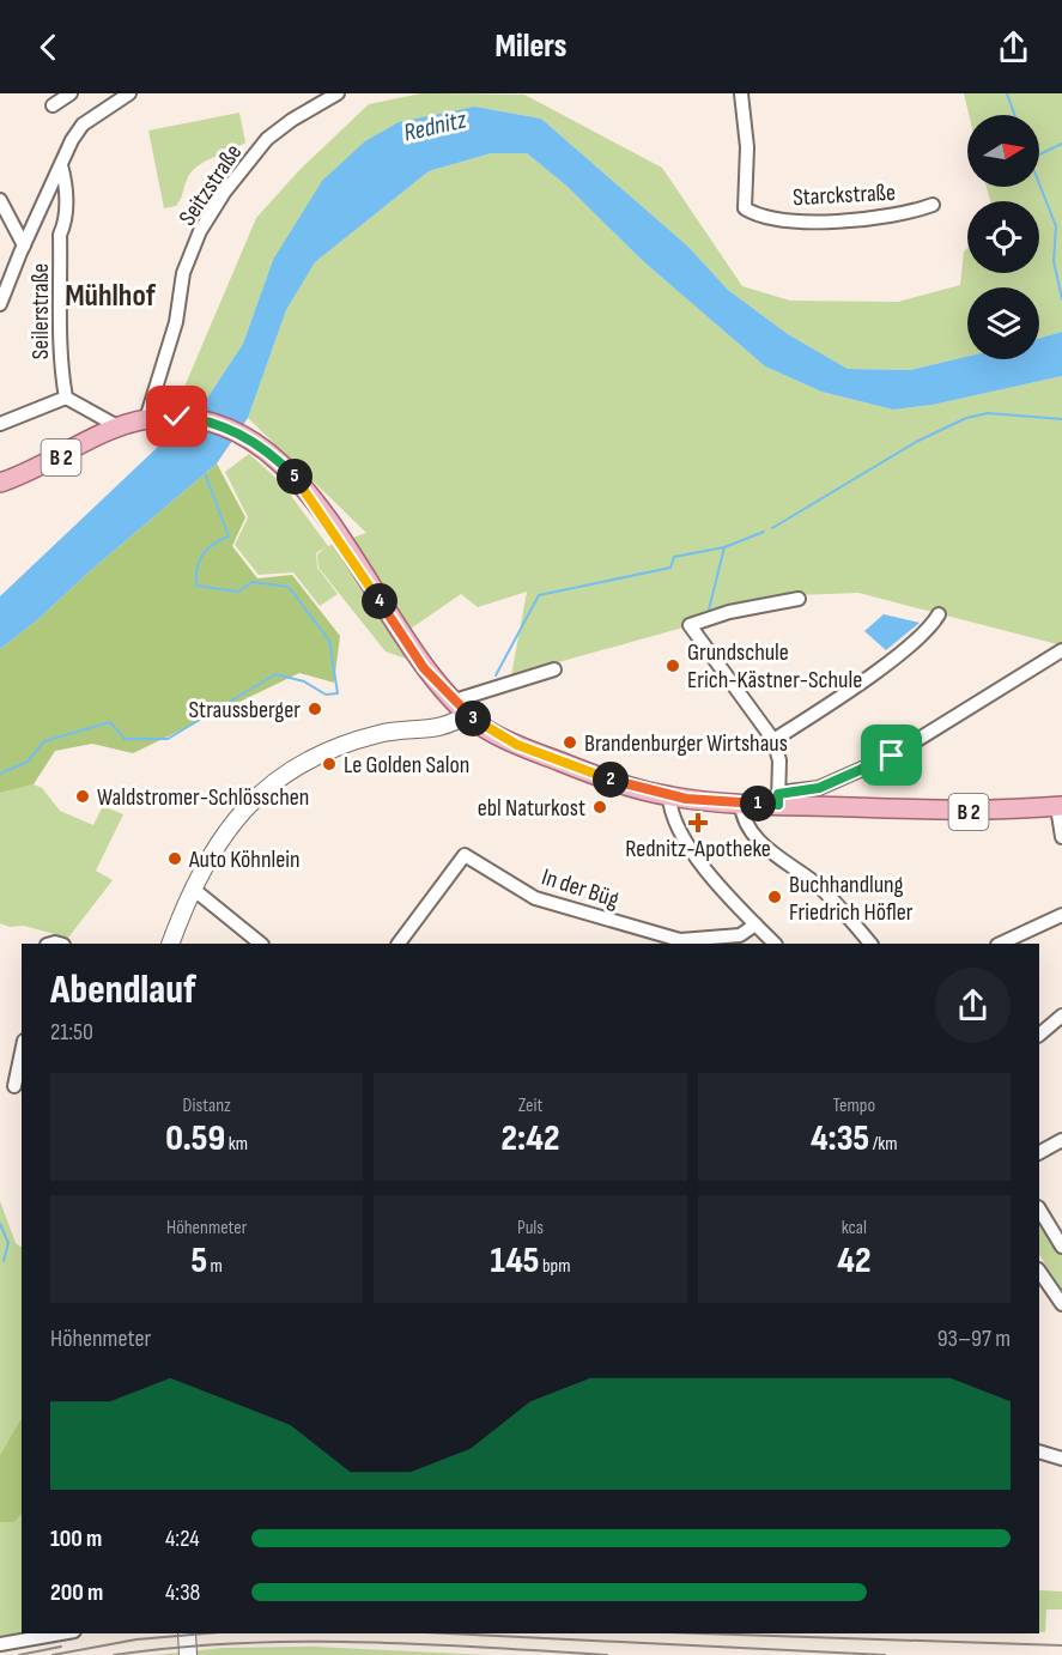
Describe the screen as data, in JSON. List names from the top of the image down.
{
  "streets": {
    "main road": ["B 2"],
    "street": [
      "Seitzstraße",
      "Starckstraße",
      "Seilerstraße",
      "In der Büg"
    ]
  },
  "crossings": [
    ["Seitzstraße", "B 2"]
  ],
  "districts": ["Mühlhof"],
  "water": ["Rednitz"],
  "places": {
    "other": [
      "Grundschule Erich-Kästner-Schule",
      "Straussberger",
      "Brandenburger Wirtshaus",
      "Le Golden Salon",
      "Waldstromer-Schlösschen",
      "ebl Naturkost",
      "Auto Köhnlein",
      "Buchhandlung Friedrich Höfler"
    ],
    "health": ["Rednitz-Apotheke"]
  },
  "north": "right",
  "page": {
    "header": "Milers",
    "pins": [
      "5",
      "4",
      "3",
      "2",
      "1"
    ],
    "heading": ["Abendlauf", "21:50"],
    "stats": [
      ["Distanz", "0.59 km"],
      ["Zeit", "2:42"],
      ["Tempo", "4:35 /km"],
      ["Höhenmeter", "5 m"],
      ["Puls", "145 bpm"],
      ["kcal", "42"]
    ],
    "chart": ["Höhenmeter", "93–97 m"],
    "list": [
      {
        "name": "100 m",
        "note": "4:24"
      },
      {
        "name": "200 m",
        "note": "4:38"
      }
    ]
  }
}
